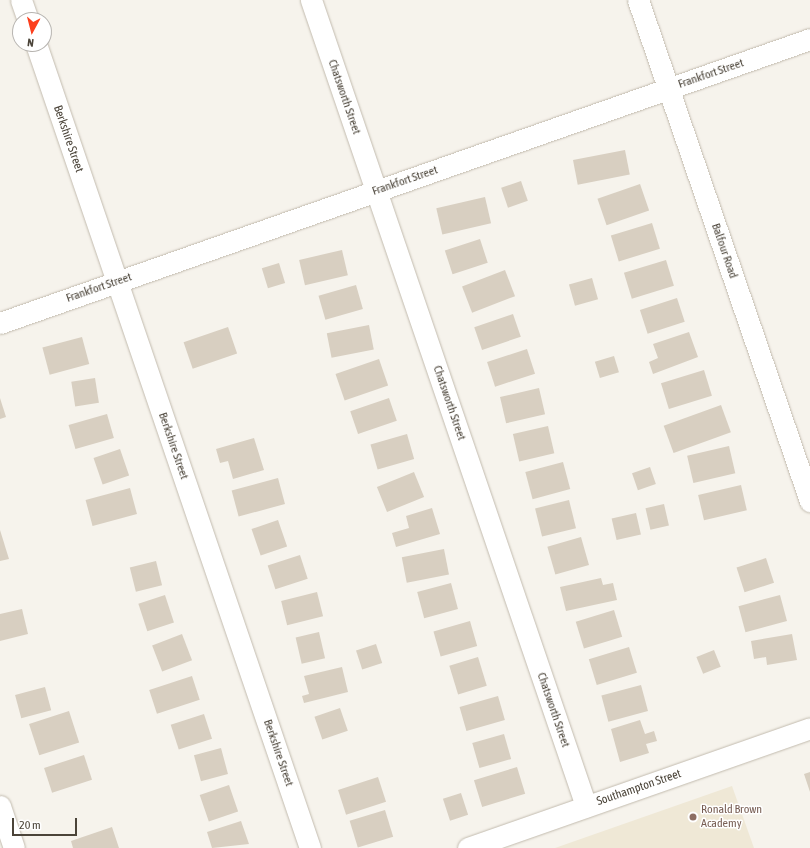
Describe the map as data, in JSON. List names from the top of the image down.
{
  "streets": {
    "street": [
      "Frankfort Street",
      "Chatsworth Street",
      "Berkshire Street",
      "Balfour Road",
      "Southampton Street"
    ]
  },
  "crossings": [
    ["Frankfort Street", "Chatsworth Street"],
    ["Frankfort Street", "Berkshire Street"],
    ["Frankfort Street", "Balfour Road"],
    ["Chatsworth Street", "Southampton Street"]
  ],
  "places": ["Ronald Brown Academy"],
  "scale_bar": "20 m",
  "north": "bottom"
}
